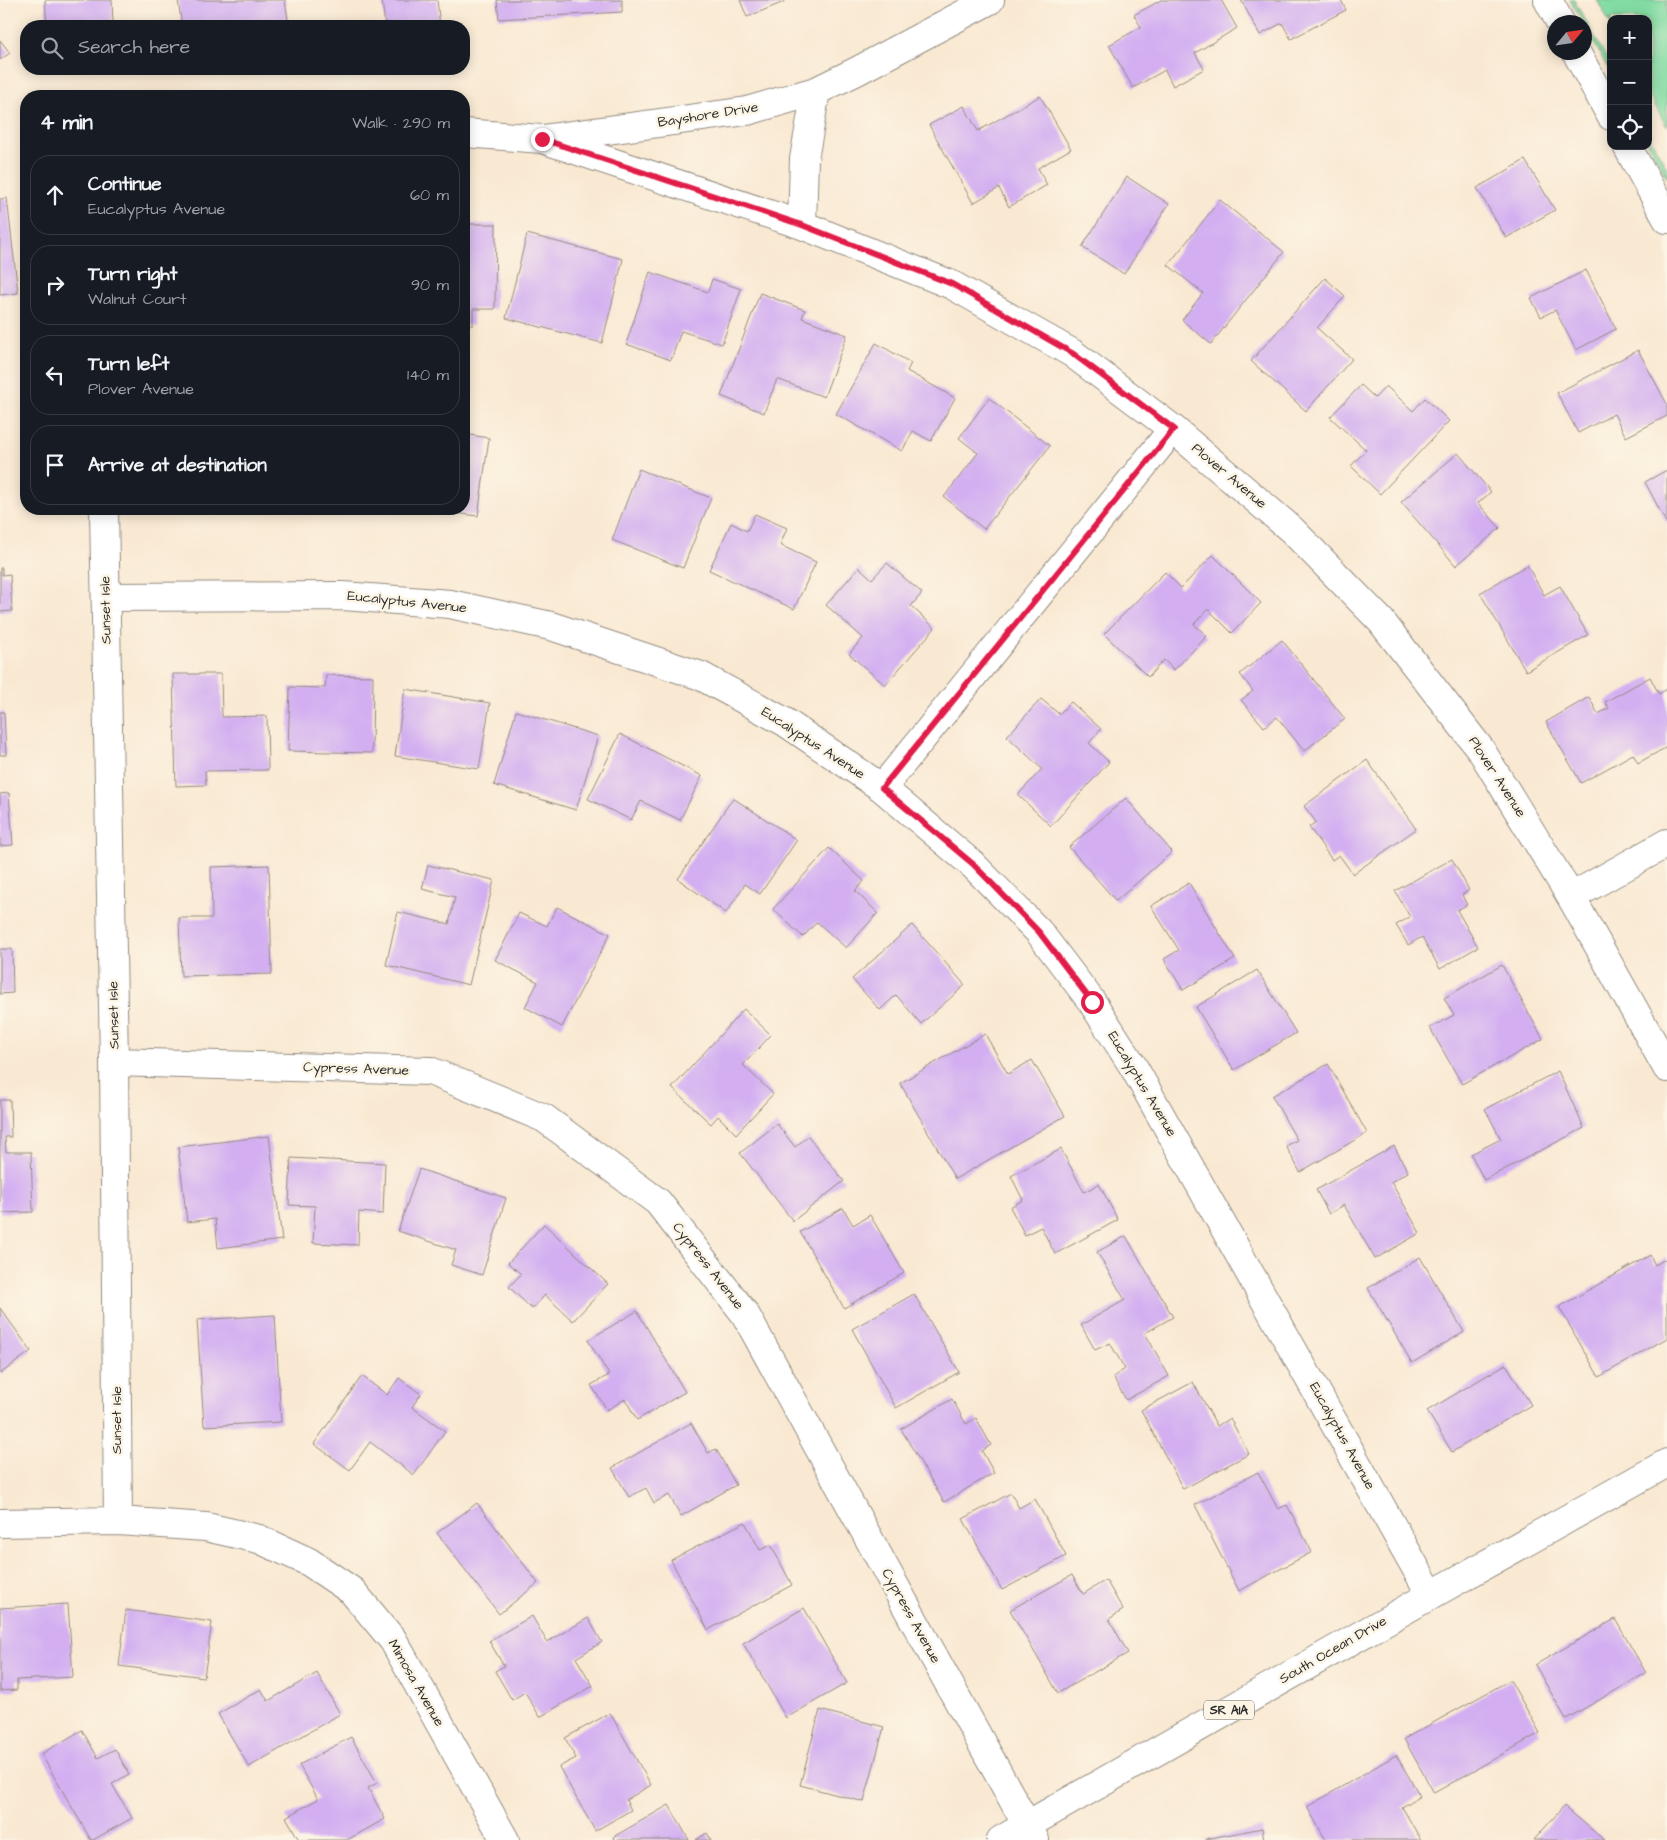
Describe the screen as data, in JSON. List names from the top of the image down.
{
  "streets": {
    "street": [
      "Bayshore Drive",
      "Plover Avenue",
      "Eucalyptus Avenue",
      "Sunset Isle",
      "Cypress Avenue",
      "South Ocean Drive",
      "Mimosa Avenue",
      "SR A1A"
    ]
  },
  "crossings": [
    ["Bayshore Drive", "Plover Avenue"],
    ["Eucalyptus Avenue", "Sunset Isle"],
    ["Eucalyptus Avenue", "South Ocean Drive"],
    ["Sunset Isle", "Cypress Avenue"],
    ["Sunset Isle", "Mimosa Avenue"],
    ["Cypress Avenue", "South Ocean Drive"]
  ],
  "north": "top right",
  "page": {
    "map_buttons": ["+", "−"],
    "search": "Search here",
    "heading": ["4 min", "Walk · 290 m"],
    "list": [
      ["Continue", "Eucalyptus Avenue", "60 m"],
      ["Turn right", "Walnut Court", "90 m"],
      ["Turn left", "Plover Avenue", "140 m"],
      "Arrive at destination"
    ]
  }
}
